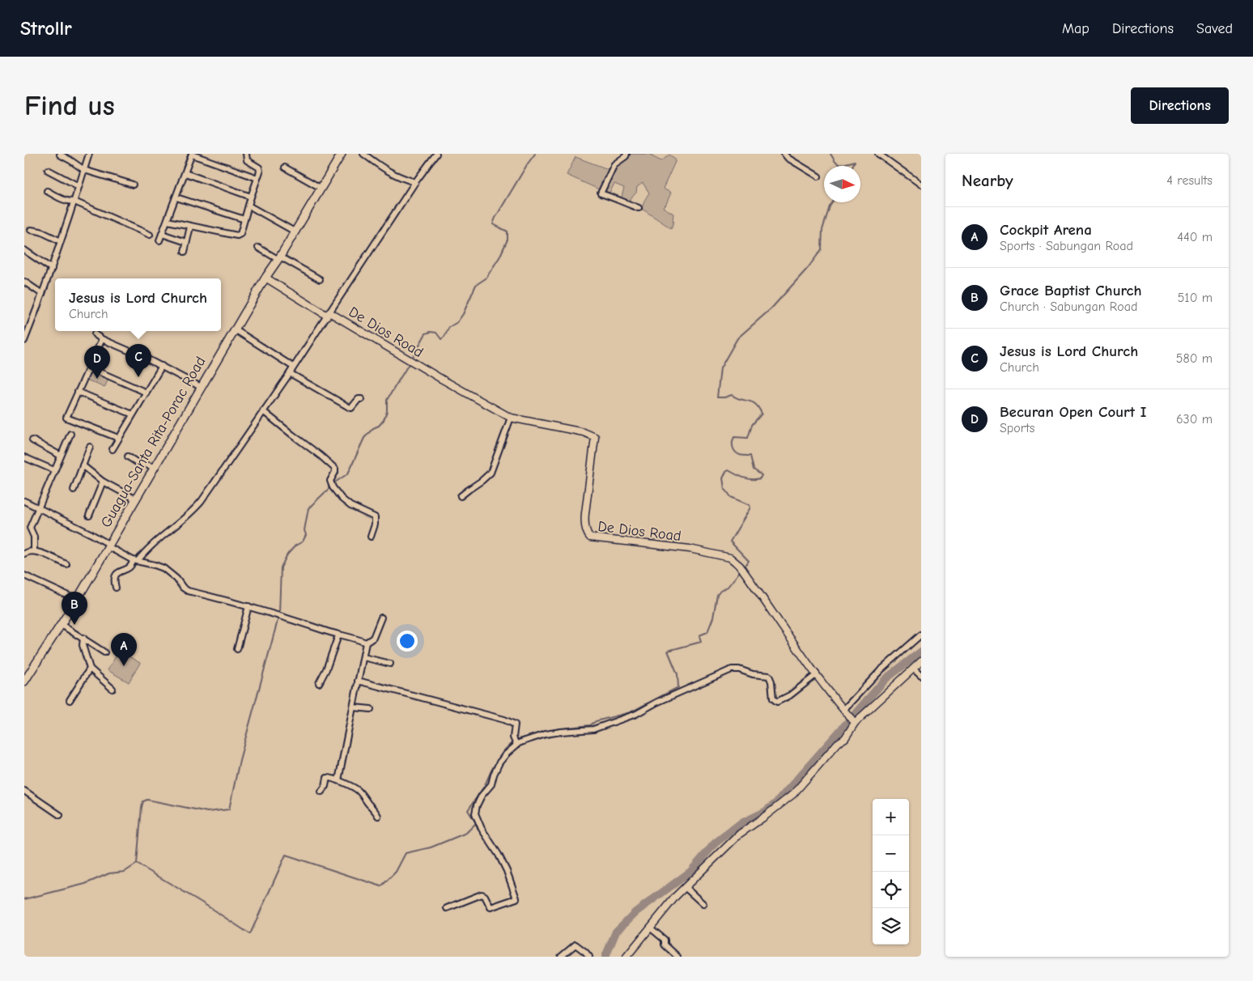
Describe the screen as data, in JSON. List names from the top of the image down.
{
  "streets": {
    "main road": ["Guagua-Santa Rita-Porac Road"],
    "street": ["De Dios Road"]
  },
  "crossings": [
    ["De Dios Road", "Guagua-Santa Rita-Porac Road"]
  ],
  "north": "right",
  "page": {
    "header": "Strollr",
    "nav": ["Map", "Directions", "Saved"],
    "buttons": "Directions",
    "title": "Find us",
    "heading": ["Nearby", "4 results"],
    "list": [
      {
        "mark": "A",
        "name": "Cockpit Arena",
        "note": "Sports · Sabungan Road",
        "value": "440 m"
      },
      {
        "mark": "B",
        "name": "Grace Baptist Church",
        "note": "Church · Sabungan Road",
        "value": "510 m"
      },
      {
        "mark": "C",
        "name": "Jesus is Lord Church",
        "note": "Church",
        "value": "580 m"
      },
      {
        "mark": "D",
        "name": "Becuran Open Court I",
        "note": "Sports",
        "value": "630 m"
      }
    ],
    "popup": ["Jesus is Lord Church", "Church"],
    "pins": [
      "C",
      "D",
      "B",
      "A"
    ],
    "map_buttons": ["+", "−"]
  }
}
